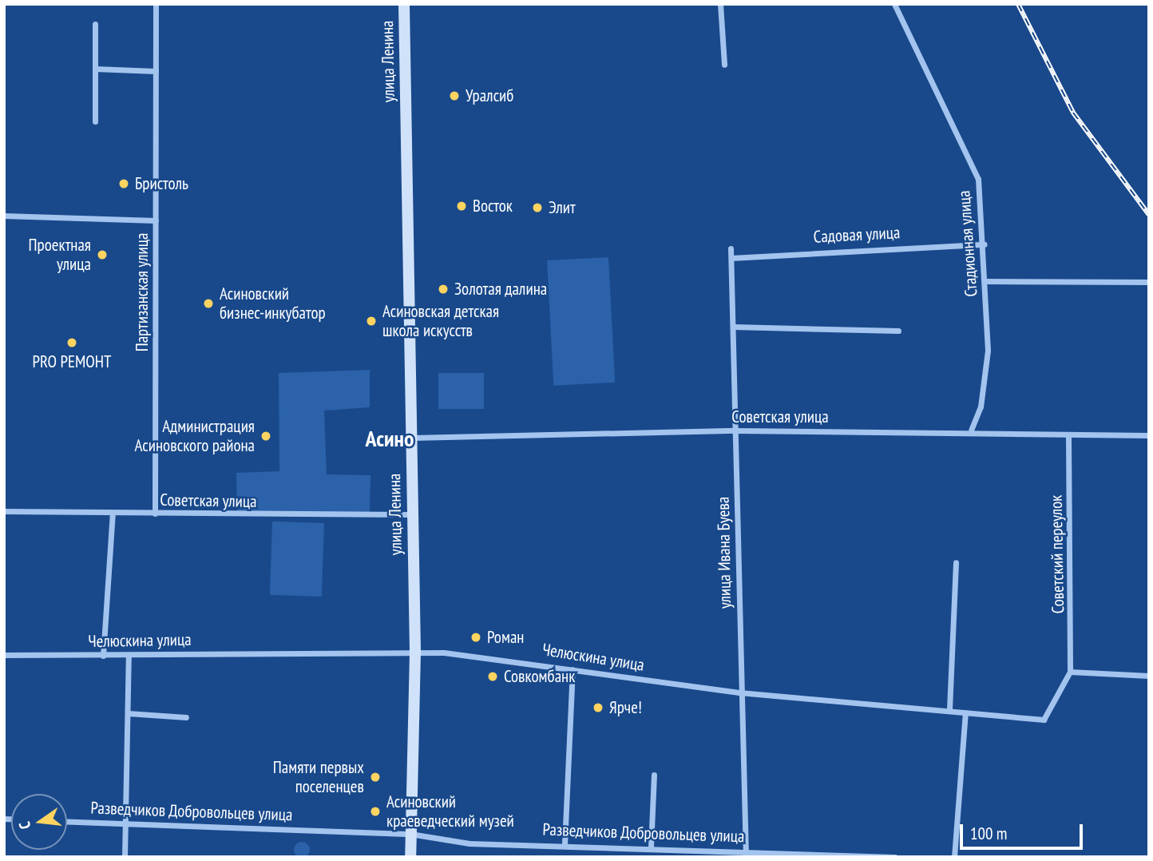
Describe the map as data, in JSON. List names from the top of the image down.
{
  "streets": {
    "main road": ["улица Ленина"],
    "street": [
      "Садовая улица",
      "Стадионная улица",
      "Партизанская улица",
      "Советская улица",
      "улица Ивана Буева",
      "Советский переулок",
      "Челюскина улица",
      "Разведчиков Добровольцев улица"
    ]
  },
  "crossings": [
    ["улица Ленина", "Советская улица"],
    ["улица Ленина", "Челюскина улица"],
    ["улица Ленина", "Разведчиков Добровольцев улица"],
    ["Садовая улица", "Стадионная улица"],
    ["Садовая улица", "улица Ивана Буева"],
    ["Стадионная улица", "Советская улица"],
    ["Партизанская улица", "Советская улица"],
    ["Советская улица", "улица Ивана Буева"],
    ["Советская улица", "Советский переулок"],
    ["улица Ивана Буева", "Челюскина улица"],
    ["улица Ивана Буева", "Разведчиков Добровольцев улица"],
    ["Советский переулок", "Челюскина улица"]
  ],
  "districts": ["Асино"],
  "places": [
    "Уралсиб",
    "Бристоль",
    "Восток",
    "Элит",
    "Проектная улица",
    "Золотая далина",
    "Асиновский бизнес-инкубатор",
    "Асиновская детская школа искусств",
    "PRO РЕМОНТ",
    "Администрация Асиновского района",
    "Роман",
    "Совкомбанк",
    "Ярче!",
    "Памяти первых поселенцев",
    "Асиновский краеведческий музей"
  ],
  "scale_bar": "100 m",
  "north": "left"
}
